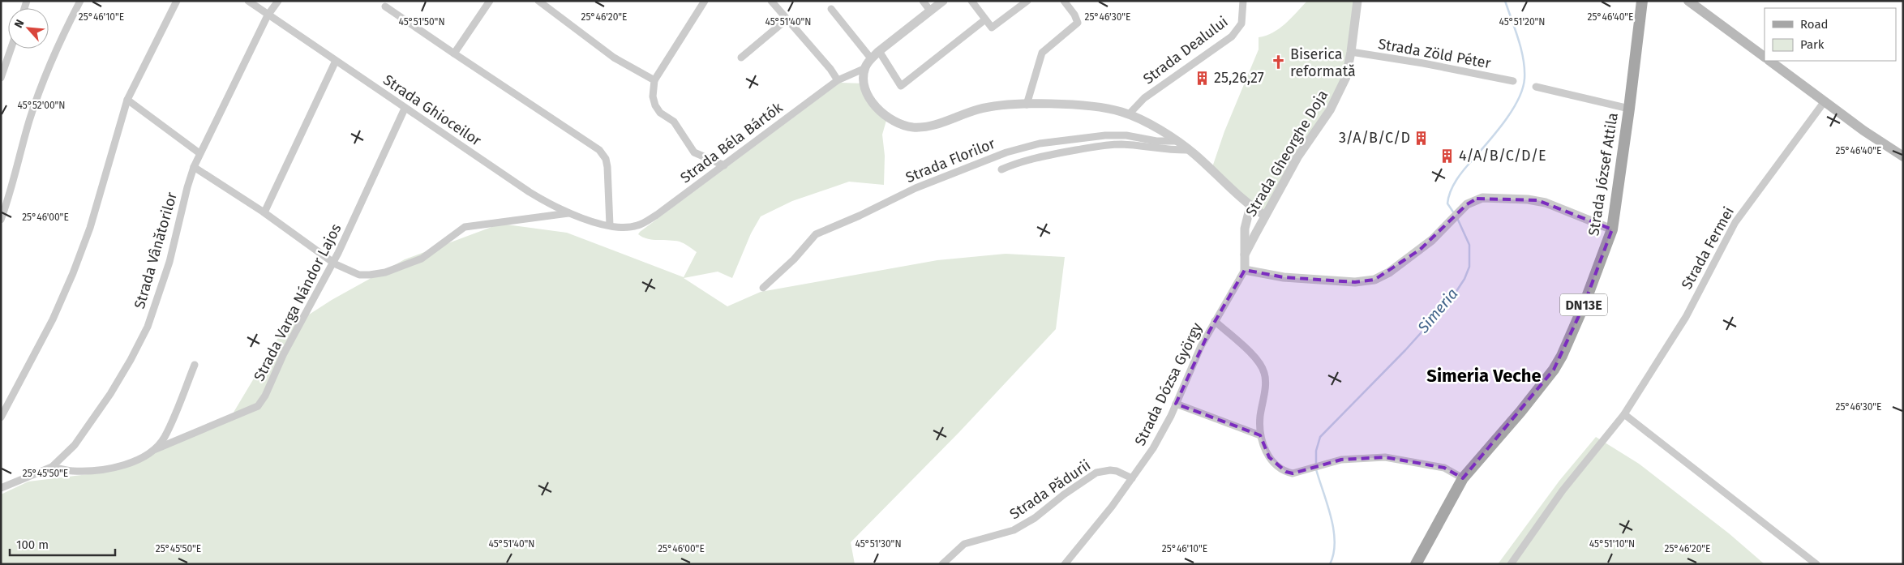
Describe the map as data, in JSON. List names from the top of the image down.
{
  "streets": {
    "main road": ["Strada József Attila", "DN13E"],
    "street": [
      "Strada Dealului",
      "Strada Zöld Péter",
      "Strada Ghioceilor",
      "Strada Béla Bártók",
      "Strada Gheorghe Doja",
      "Strada Florilor",
      "Strada Fermei",
      "Strada Vânătorilor",
      "Strada Varga Nándor Lajos",
      "Strada Dózsa György",
      "Strada Pădurii"
    ]
  },
  "crossings": [
    ["Strada Zöld Péter", "Strada Gheorghe Doja"],
    ["Strada Ghioceilor", "Strada Béla Bártók"],
    ["Strada Ghioceilor", "Strada Vânătorilor"],
    ["Strada Ghioceilor", "Strada Varga Nándor Lajos"],
    ["Strada Gheorghe Doja", "Strada Dózsa György"],
    ["Strada Vânătorilor", "Strada Varga Nándor Lajos"],
    ["Strada Dózsa György", "Strada Pădurii"]
  ],
  "districts": ["Simeria Veche"],
  "water": ["Simeria"],
  "places": {
    "church": ["Biserica reformată"],
    "building": ["25,26,27", "3/A/B/C/D", "4/A/B/C/D/E"]
  },
  "legend": ["Road", "Park"],
  "scale_bar": "100 m",
  "north": "top left",
  "coordinates": [
    "25°46'10\"E",
    "25°46'20\"E",
    "25°46'30\"E",
    "25°46'40\"E",
    "45°51'50\"N",
    "45°51'40\"N",
    "45°51'20\"N",
    "45°52'00\"N",
    "25°46'00\"E",
    "25°45'50\"E",
    "45°51'30\"N",
    "45°51'10\"N"
  ]
}
